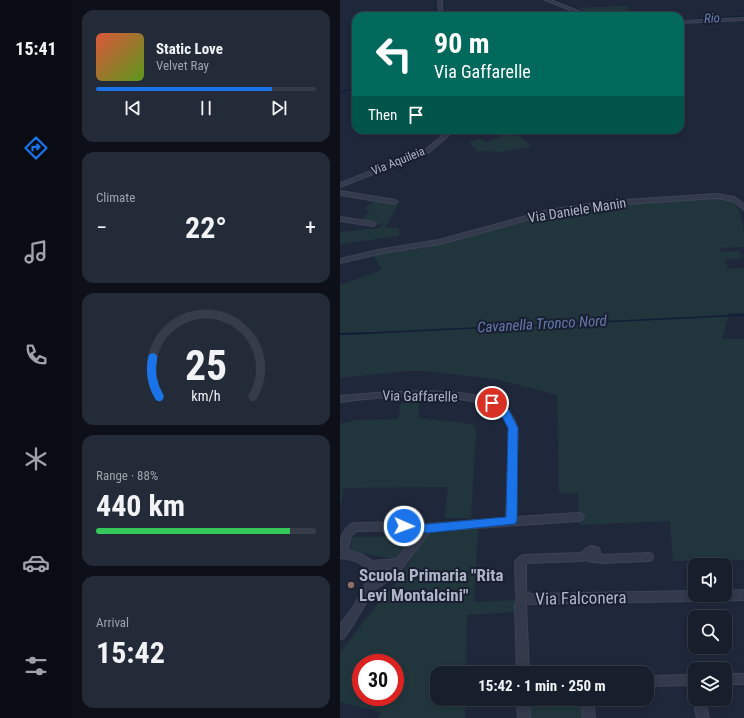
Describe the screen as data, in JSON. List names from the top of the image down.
{
  "streets": {
    "street": [
      "Via Aquileia",
      "Via Daniele Manin",
      "Via Gaffarelle",
      "Via Falconera"
    ]
  },
  "water": ["Rio", "Cavanella Tronco Nord"],
  "places": ["Scuola Primaria \"Rita Levi Montalcini\""],
  "page": {
    "tabs": "15:41",
    "turn": ["90 m", "Via Gaffarelle"],
    "song": ["Static Love", "Velvet Ray"],
    "then": "Then",
    "tile": [
      "Climate",
      ["Range · 88%", "440 km"],
      ["Arrival", "15:42"]
    ],
    "heat": ["−", "22°", "+"],
    "limit": "30",
    "trip": "15:42 · 1 min · 250 m",
    "gauge": ["25", "km/h"]
  }
}
